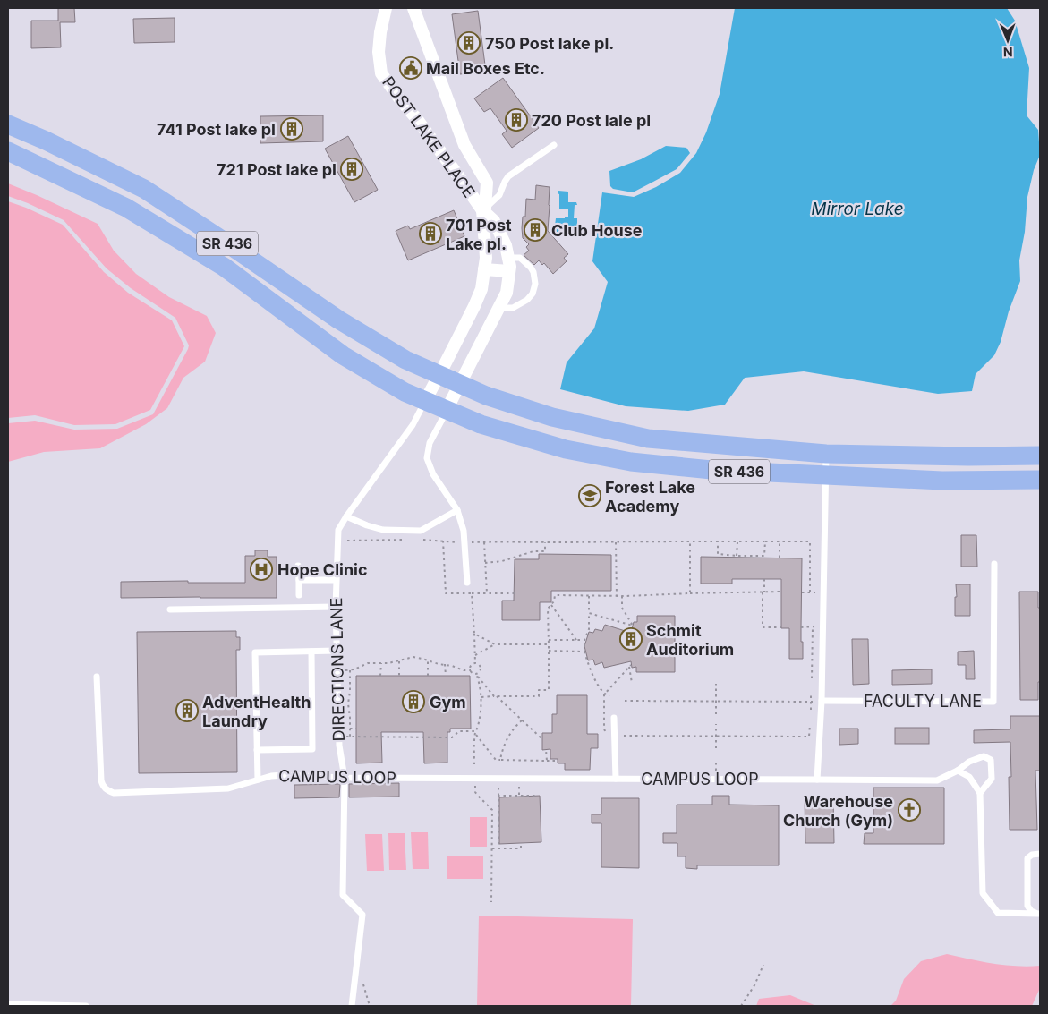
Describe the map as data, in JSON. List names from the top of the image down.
{
  "streets": {
    "main road": ["SR 436"],
    "street": ["POST LAKE PLACE"],
    "lane": ["DIRECTIONS LANE", "FACULTY LANE", "CAMPUS LOOP"]
  },
  "crossings": [
    ["POST LAKE PLACE", "SR 436"],
    ["POST LAKE PLACE", "DIRECTIONS LANE"],
    ["SR 436", "DIRECTIONS LANE"],
    ["DIRECTIONS LANE", "CAMPUS LOOP"]
  ],
  "water": ["Mirror Lake"],
  "places": {
    "building": [
      "750 Post lake pl.",
      "720 Post lale pl",
      "741 Post lake pl",
      "721 Post lake pl",
      "Club House",
      "701 Post Lake pl.",
      "Schmit Auditorium",
      "Gym",
      "AdventHealth Laundry"
    ],
    "public building": ["Mail Boxes Etc."],
    "school or university": ["Forest Lake Academy"],
    "hospital": ["Hope Clinic"],
    "church": ["Warehouse Church (Gym)"]
  },
  "north": "bottom"
}
